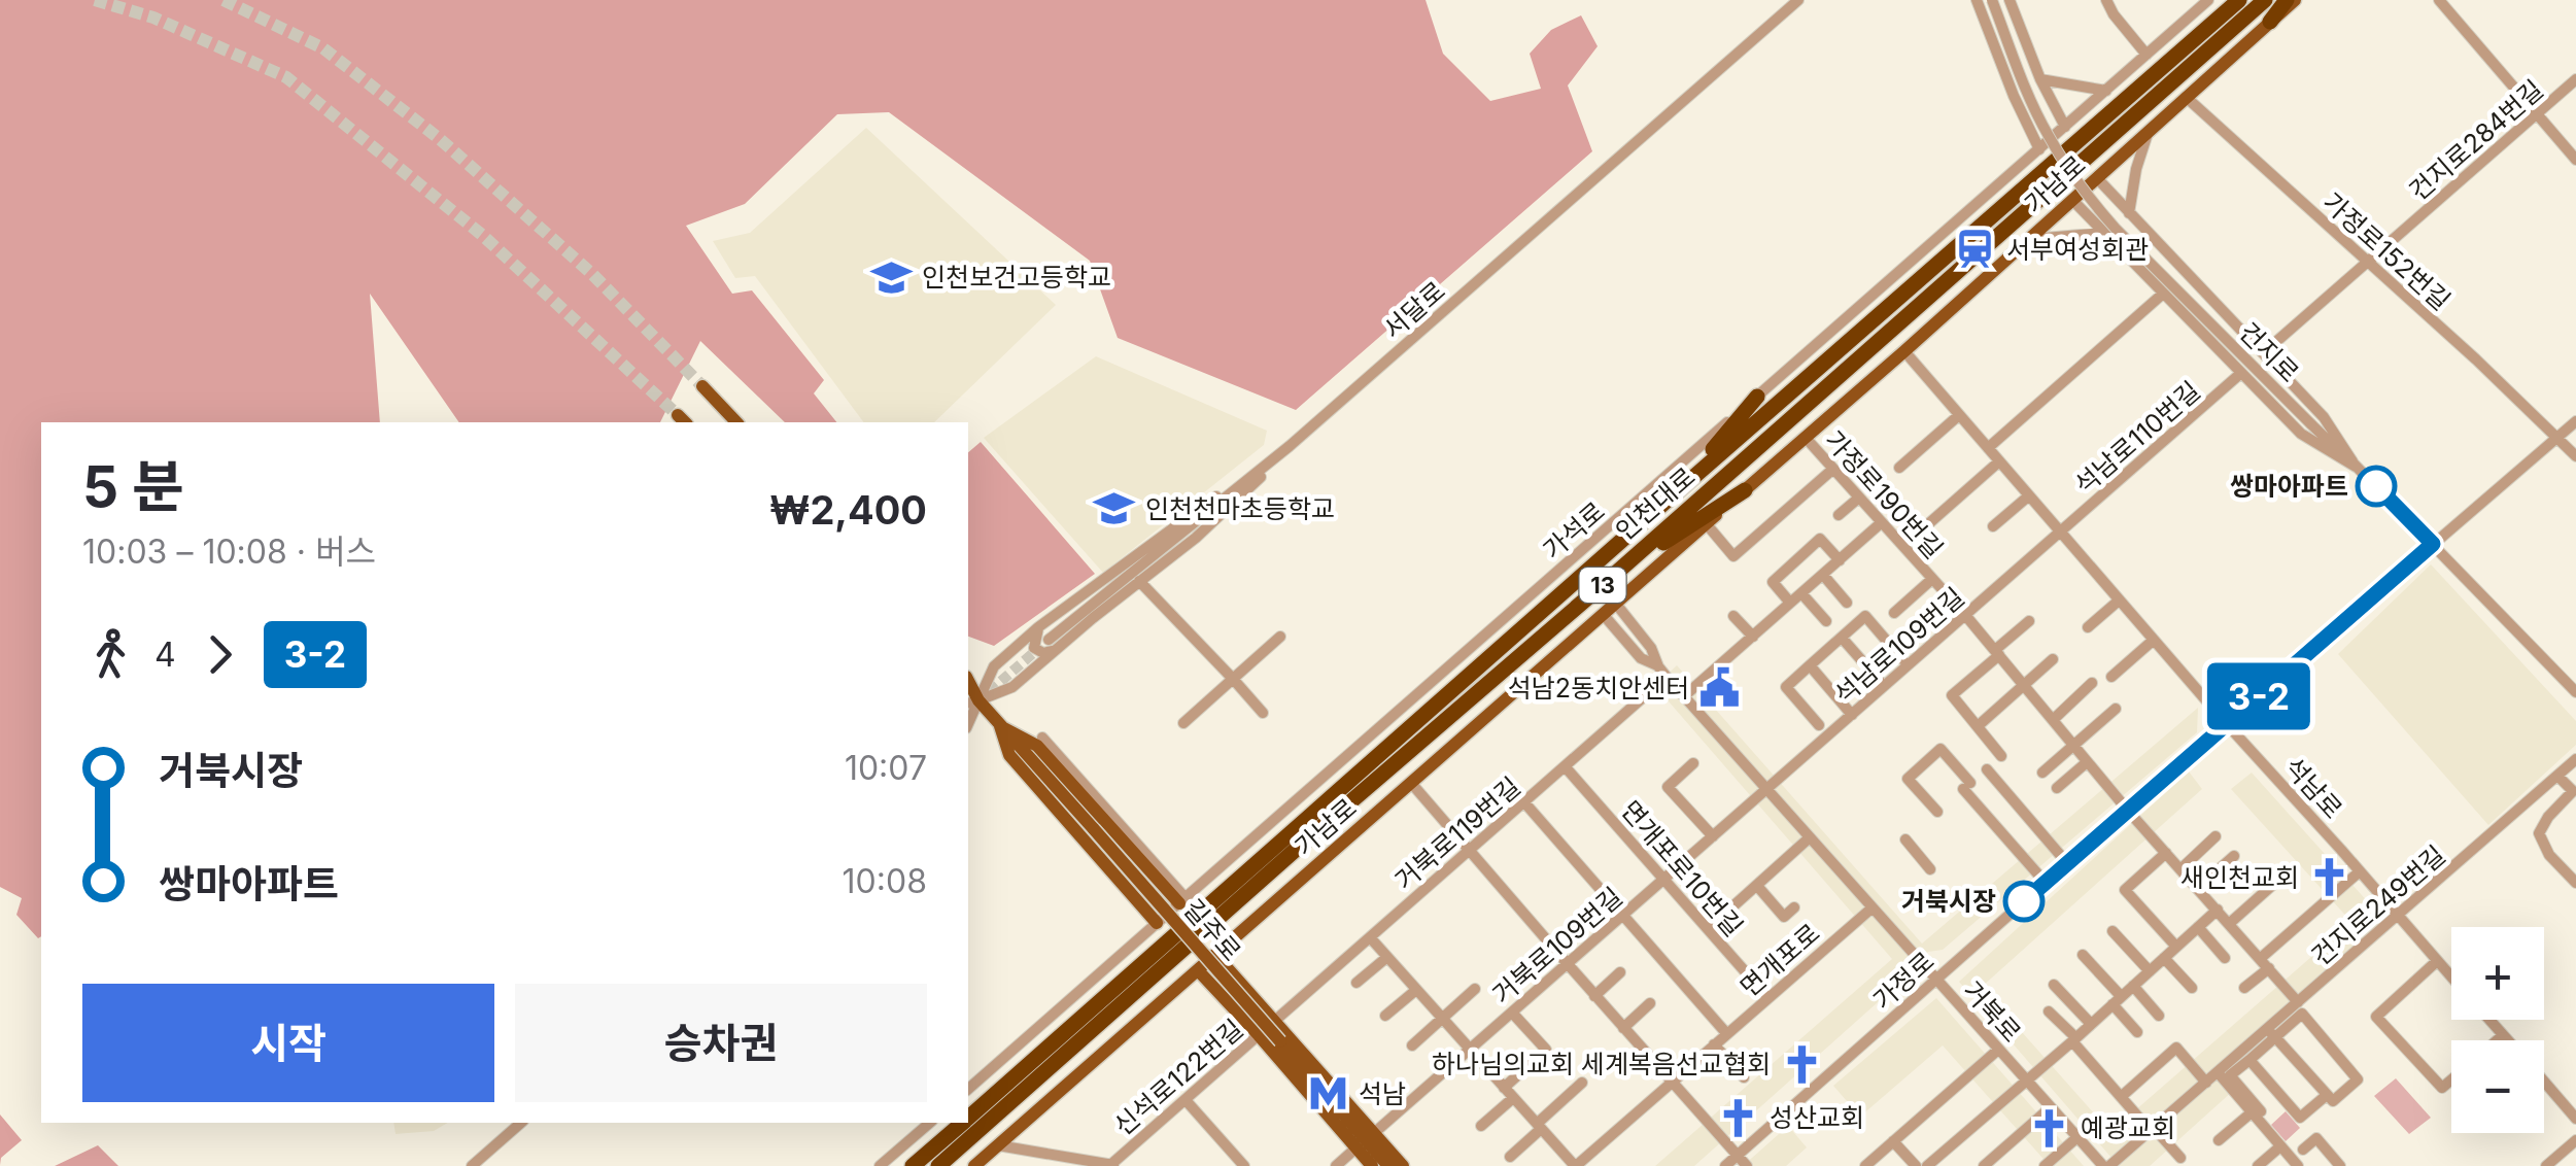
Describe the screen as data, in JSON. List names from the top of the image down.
{
  "streets": {
    "highway": ["인천대로", "13"],
    "main road": ["가남로", "길주로"],
    "street": [
      "건지로284번길",
      "가정로152번길",
      "서달로",
      "건지로",
      "석남로110번길",
      "가정로190번길",
      "가석로",
      "석남로109번길",
      "석남로",
      "거북로119번길",
      "면개포로10번길",
      "건지로249번길",
      "거북로109번길",
      "면개포로",
      "가정로",
      "거북로",
      "신석로122번길"
    ]
  },
  "crossings": [
    ["건지로284번길", "가정로152번길"],
    ["가남로", "가정로152번길"],
    ["가남로", "가정로190번길"],
    ["가남로", "석남로"],
    ["가정로152번길", "가정로"],
    ["건지로", "가정로"],
    ["석남로110번길", "석남로109번길"],
    ["석남로110번길", "석남로"],
    ["가정로190번길", "석남로109번길"],
    ["가정로190번길", "건지로249번길"],
    ["가정로190번길", "가정로"],
    ["가석로", "길주로"],
    ["석남로109번길", "석남로"],
    ["석남로109번길", "거북로109번길"],
    ["석남로109번길", "거북로"],
    ["석남로", "건지로249번길"],
    ["석남로", "가정로"],
    ["거북로119번길", "면개포로10번길"],
    ["거북로119번길", "거북로"],
    ["거북로119번길", "신석로122번길"],
    ["면개포로10번길", "거북로109번길"],
    ["면개포로10번길", "면개포로"],
    ["건지로249번길", "거북로"],
    ["거북로109번길", "거북로"],
    ["면개포로", "거북로"],
    ["가정로", "거북로"]
  ],
  "places": {
    "station": ["서부여성회관"],
    "school or university": ["인천보건고등학교", "인천천마초등학교"],
    "other": ["쌍마아파트", "거북시장"],
    "public building": ["석남2동치안센터"],
    "church": [
      "새인천교회",
      "하나님의교회 세계복음선교협회",
      "성산교회",
      "예광교회"
    ],
    "metro station": ["석남"]
  },
  "lines": ["bus line 3-2"],
  "page": {
    "on_map": "3-2",
    "heading": ["5 분", "10:03 – 10:08 · 버스", "₩2,400"],
    "legs": ["4", "3-2"],
    "list": [
      {
        "name": "거북시장",
        "value": "10:07"
      },
      {
        "name": "쌍마아파트",
        "value": "10:08"
      }
    ],
    "map_buttons": ["+", "−"],
    "buttons": ["시작", "승차권"]
  }
}
